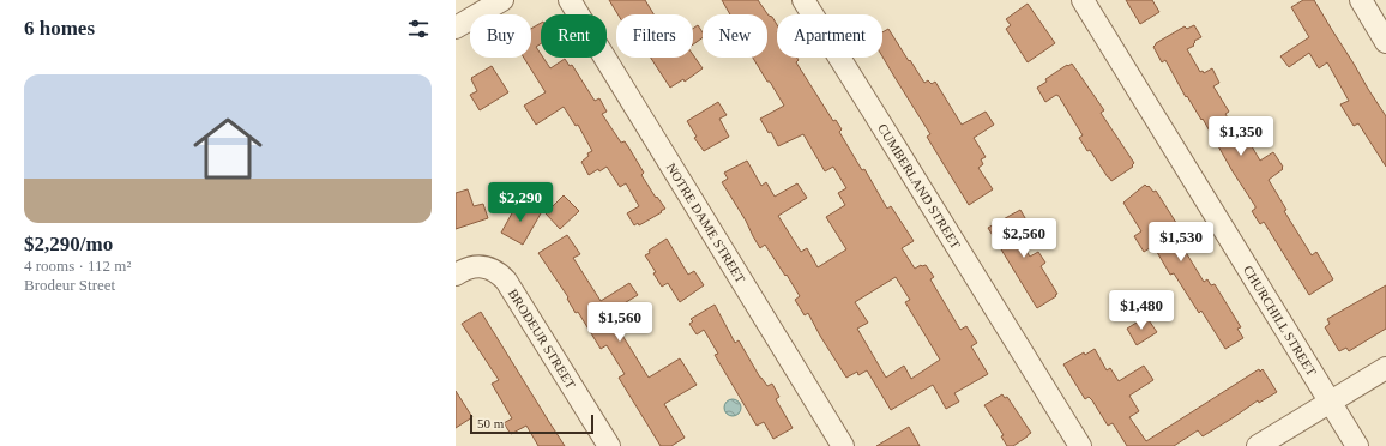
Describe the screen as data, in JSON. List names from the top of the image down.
{
  "streets": {
    "street": [
      "CUMBERLAND STREET",
      "NOTRE DAME STREET",
      "CHURCHILL STREET",
      "BRODEUR STREET"
    ]
  },
  "scale_bar": "50 m",
  "page": {
    "heading": "6 homes",
    "chip": [
      "Buy",
      "Rent",
      "Filters",
      "New",
      "Apartment"
    ],
    "list": [
      {
        "name": "$2,290/mo",
        "note": "4 rooms · 112 m² · Brodeur Street"
      }
    ],
    "price": [
      "$1,350",
      "$2,290",
      "$2,560",
      "$1,530",
      "$1,480",
      "$1,560"
    ],
    "scale": "50 m"
  }
}
